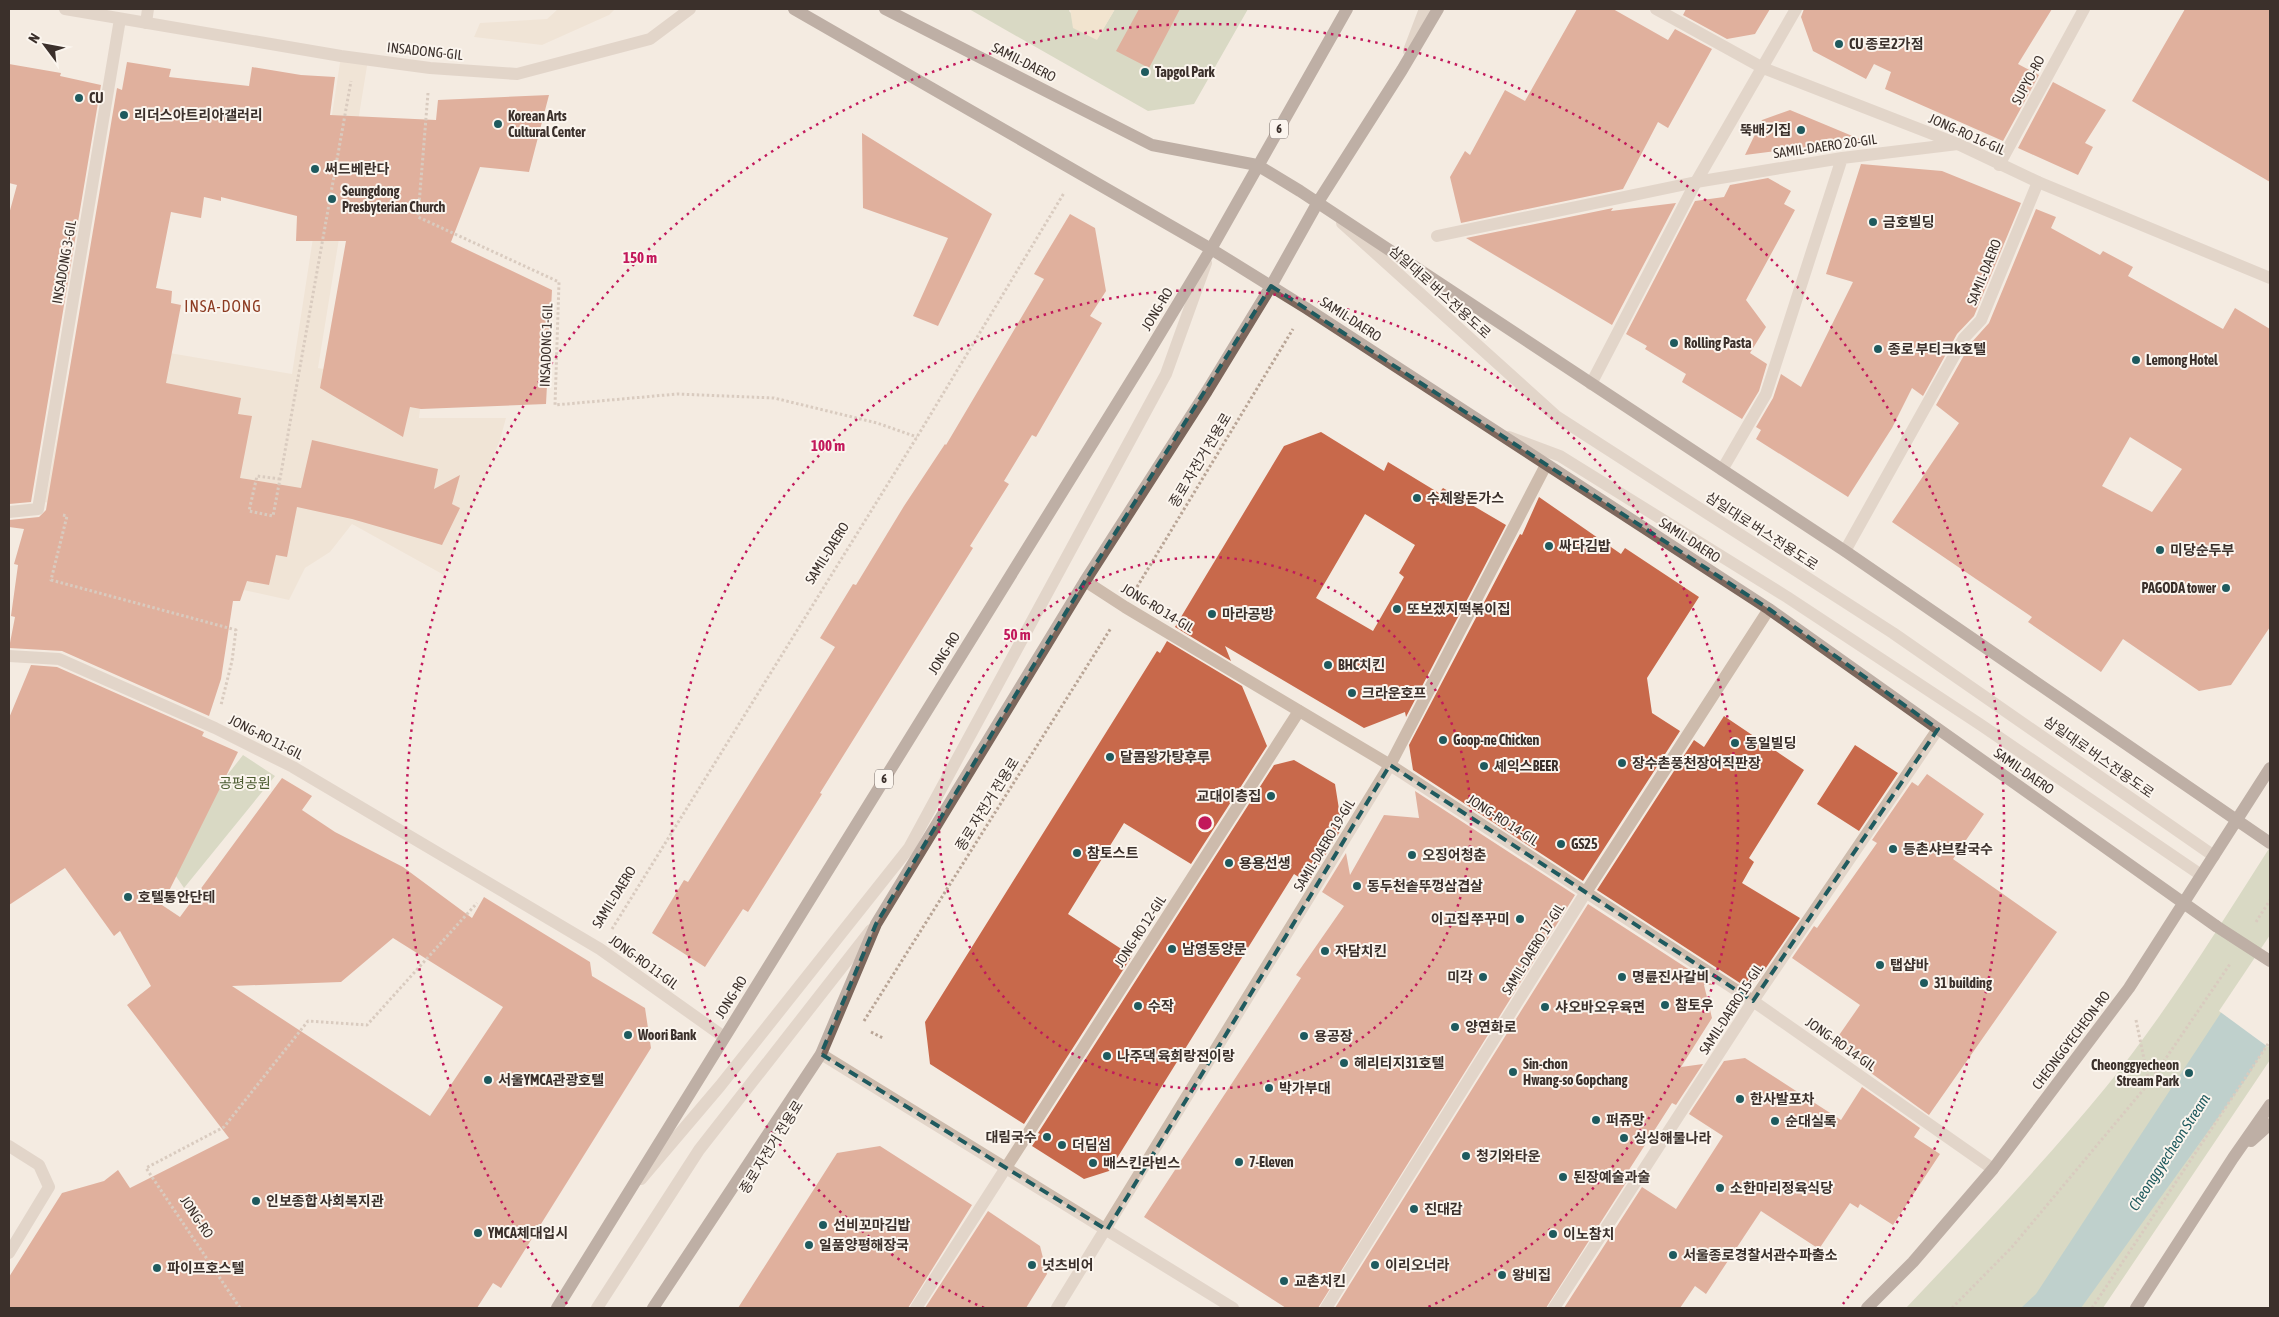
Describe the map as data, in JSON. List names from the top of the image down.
{
  "streets": {
    "main road": [
      "SAMIL-DAERO",
      "6",
      "JONG-RO",
      "CHEONGGYECHEON-RO"
    ],
    "street": [
      "INSADONG-GIL",
      "SUPYO-RO",
      "JONG-RO 16-GIL",
      "SAMIL-DAERO 20-GIL",
      "INSADONG 3-GIL",
      "삼일대로 버스전용도로",
      "JONG-RO 14-GIL",
      "JONG-RO 11-GIL",
      "SAMIL-DAERO 19-GIL",
      "JONG-RO 12-GIL",
      "SAMIL-DAERO 17-GIL",
      "SAMIL-DAERO 15-GIL"
    ],
    "path": ["INSADONG 1-GIL", "종로 자전거 전용로"]
  },
  "crossings": [
    ["INSADONG-GIL", "INSADONG 3-GIL"],
    ["INSADONG-GIL", "INSADONG 1-GIL"],
    ["SAMIL-DAERO", "JONG-RO 16-GIL"],
    ["SAMIL-DAERO", "삼일대로 버스전용도로"],
    ["SAMIL-DAERO", "JONG-RO"],
    ["SAMIL-DAERO", "INSADONG 1-GIL"],
    ["SAMIL-DAERO", "종로 자전거 전용로"],
    ["SAMIL-DAERO", "JONG-RO 11-GIL"],
    ["SAMIL-DAERO", "SAMIL-DAERO 19-GIL"],
    ["SAMIL-DAERO", "SAMIL-DAERO 17-GIL"],
    ["SAMIL-DAERO", "SAMIL-DAERO 15-GIL"],
    ["SAMIL-DAERO", "CHEONGGYECHEON-RO"],
    ["SUPYO-RO", "JONG-RO 16-GIL"],
    ["JONG-RO 16-GIL", "SAMIL-DAERO 20-GIL"],
    ["삼일대로 버스전용도로", "CHEONGGYECHEON-RO"],
    ["JONG-RO", "JONG-RO 11-GIL"],
    ["종로 자전거 전용로", "JONG-RO 14-GIL"],
    ["JONG-RO 14-GIL", "SAMIL-DAERO 19-GIL"],
    ["JONG-RO 14-GIL", "JONG-RO 12-GIL"],
    ["JONG-RO 14-GIL", "SAMIL-DAERO 17-GIL"],
    ["JONG-RO 14-GIL", "SAMIL-DAERO 15-GIL"],
    ["JONG-RO 14-GIL", "CHEONGGYECHEON-RO"]
  ],
  "districts": ["INSA-DONG"],
  "water": ["Cheonggyecheon Stream"],
  "parks": ["공평공원"],
  "places": [
    "CU 종로2가점",
    "Tapgol Park",
    "CU",
    "리더스아트리아갤러리",
    "Korean Arts Cultural Center",
    "뚝배기집",
    "써드베란다",
    "Seungdong Presbyterian Church",
    "금호빌딩",
    "Rolling Pasta",
    "종로 부티크k호텔",
    "Lemong Hotel",
    "수제왕돈가스",
    "싸다김밥",
    "미당순두부",
    "PAGODA tower",
    "또보겠지떡볶이집",
    "마라공방",
    "BHC치킨",
    "크라운호프",
    "Goop-ne Chicken",
    "동일빌딩",
    "달콤왕가탕후루",
    "장수촌풍천장어직판장",
    "셰익스BEER",
    "교대이층집",
    "GS25",
    "등촌샤브칼국수",
    "참토스트",
    "오징어청춘",
    "용용선생",
    "동두천솥뚜껑삼겹살",
    "호텔통안단테",
    "이고집 쭈꾸미",
    "남영동양문",
    "자담치킨",
    "탭샵바",
    "미각",
    "명륜진사갈비",
    "31 building",
    "참토우",
    "수작",
    "샤오바오우육면",
    "양연화로",
    "Woori Bank",
    "용공장",
    "나주댁 육회랑전이랑",
    "헤리티지31호텔",
    "Sin-chon Hwang-so Gopchang",
    "Cheonggyecheon Stream Park",
    "서울YMCA관광호텔",
    "박가부대",
    "한사발포차",
    "퍼쥬망",
    "순대실록",
    "대림국수",
    "싱싱해물나라",
    "더딤섬",
    "청기와타운",
    "7-Eleven",
    "배스킨라빈스",
    "된장예술과술",
    "소한마리정육식당",
    "인보종합 사회복지관",
    "진대감",
    "선비꼬마김밥",
    "YMCA체대입시",
    "이노참치",
    "일품양평해장국",
    "서울종로경찰서관수파출소",
    "넛츠비어",
    "이리오너라",
    "파이프호스텔",
    "왕비집",
    "교촌치킨"
  ],
  "north": "top left",
  "rings": ["150 m", "100 m", "50 m"]
}
